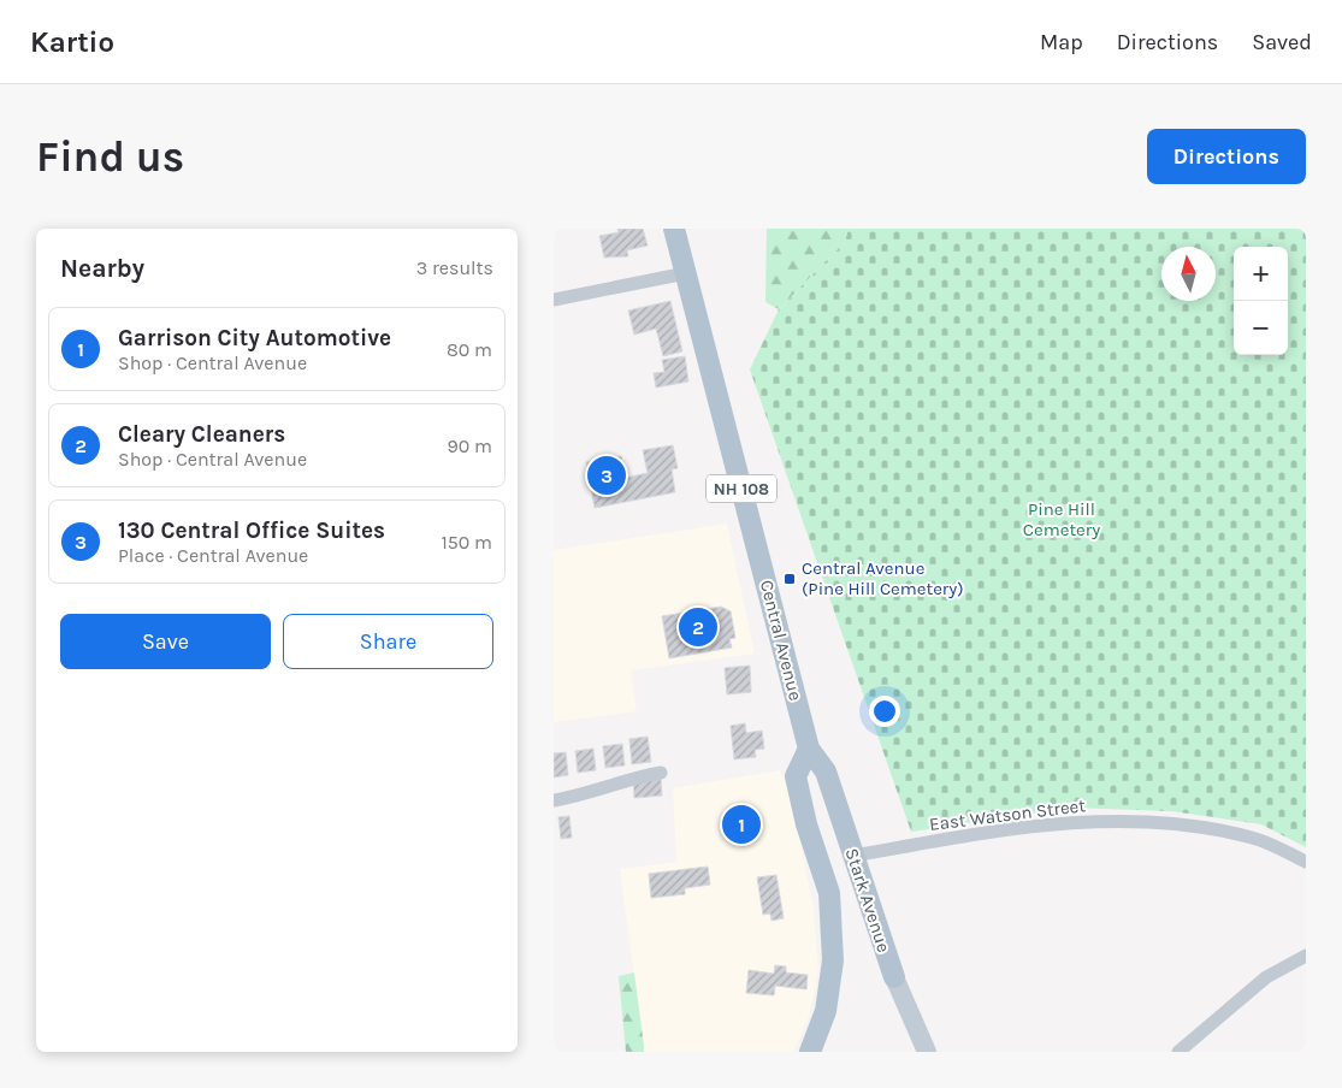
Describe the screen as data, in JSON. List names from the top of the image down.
{
  "streets": {
    "main road": ["NH 108", "Central Avenue", "Stark Avenue"],
    "street": ["East Watson Street"]
  },
  "crossings": [
    ["Central Avenue", "Stark Avenue"],
    ["East Watson Street", "Stark Avenue"]
  ],
  "parks": ["Pine Hill Cemetery"],
  "places": {
    "transit": ["Central Avenue (Pine Hill Cemetery)"]
  },
  "north": "top",
  "page": {
    "header": "Kartio",
    "nav": ["Map", "Directions", "Saved"],
    "buttons": [
      "Directions",
      ["Save", "Share"]
    ],
    "title": "Find us",
    "heading": ["Nearby", "3 results"],
    "map_buttons": ["+", "−"],
    "list": [
      {
        "mark": "1",
        "name": "Garrison City Automotive",
        "note": "Shop · Central Avenue",
        "value": "80 m"
      },
      {
        "mark": "2",
        "name": "Cleary Cleaners",
        "note": "Shop · Central Avenue",
        "value": "90 m"
      },
      {
        "mark": "3",
        "name": "130 Central Office Suites",
        "note": "Place · Central Avenue",
        "value": "150 m"
      }
    ],
    "pins": ["3", "2", "1"]
  }
}
